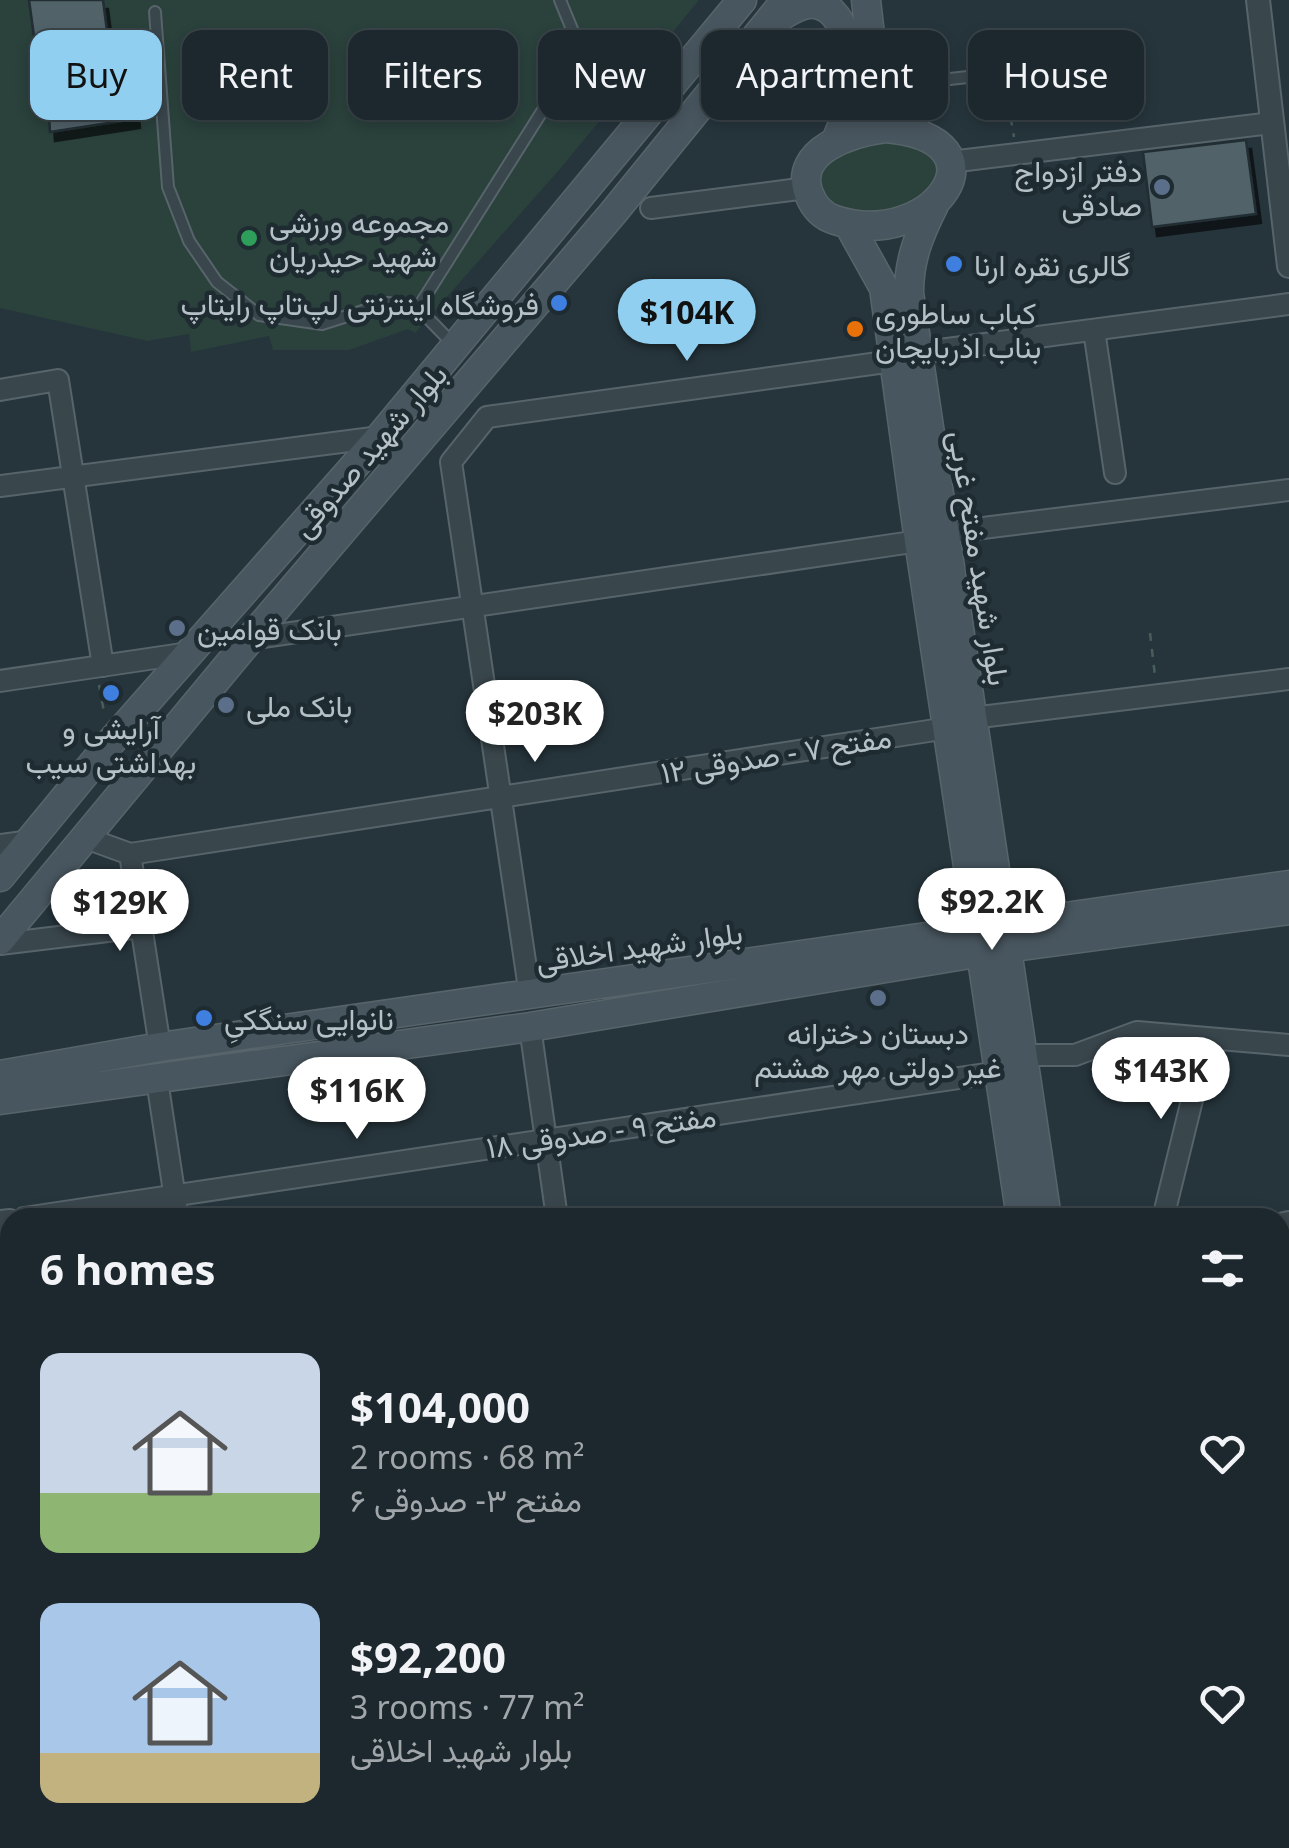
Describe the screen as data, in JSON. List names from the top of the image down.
{
  "streets": {
    "main road": ["بلوار شهید صدوقی", "بلوار شهید مفتح غربی", "بلوار شهید اخلاقی"],
    "street": ["مفتح ۷ - صدوقی ۱۲", "مفتح ۹ - صدوقی ۱۸"]
  },
  "crossings": [
    ["بلوار شهید مفتح غربی", "مفتح ۷ - صدوقی ۱۲"],
    ["بلوار شهید مفتح غربی", "بلوار شهید اخلاقی"]
  ],
  "places": [
    "دفتر ازدواج صادقی",
    "مجموعه ورزشی شهید حیدریان",
    "گالری نقره ارنا",
    "فروشگاه اینترنتی لپ‌تاپ رایتاپ",
    "کباب ساطوری بناب اذربایجان",
    "بانک قوامین",
    "آرایشی و بهداشتی سیب",
    "بانک ملی",
    "دبستان دخترانه غیر دولتی مهر هشتم",
    "نانوایی سنگکیِ"
  ],
  "page": {
    "chip": [
      "Buy",
      "Rent",
      "Filters",
      "New",
      "Apartment",
      "House"
    ],
    "price": [
      "$104K",
      "$203K",
      "$92.2K",
      "$129K",
      "$143K",
      "$116K"
    ],
    "heading": "6 homes",
    "list": [
      {
        "name": "$104,000",
        "note": "2 rooms · 68 m² · مفتح ۳- صدوقی ۶"
      },
      {
        "name": "$92,200",
        "note": "3 rooms · 77 m² · بلوار شهید اخلاقی"
      }
    ]
  }
}
